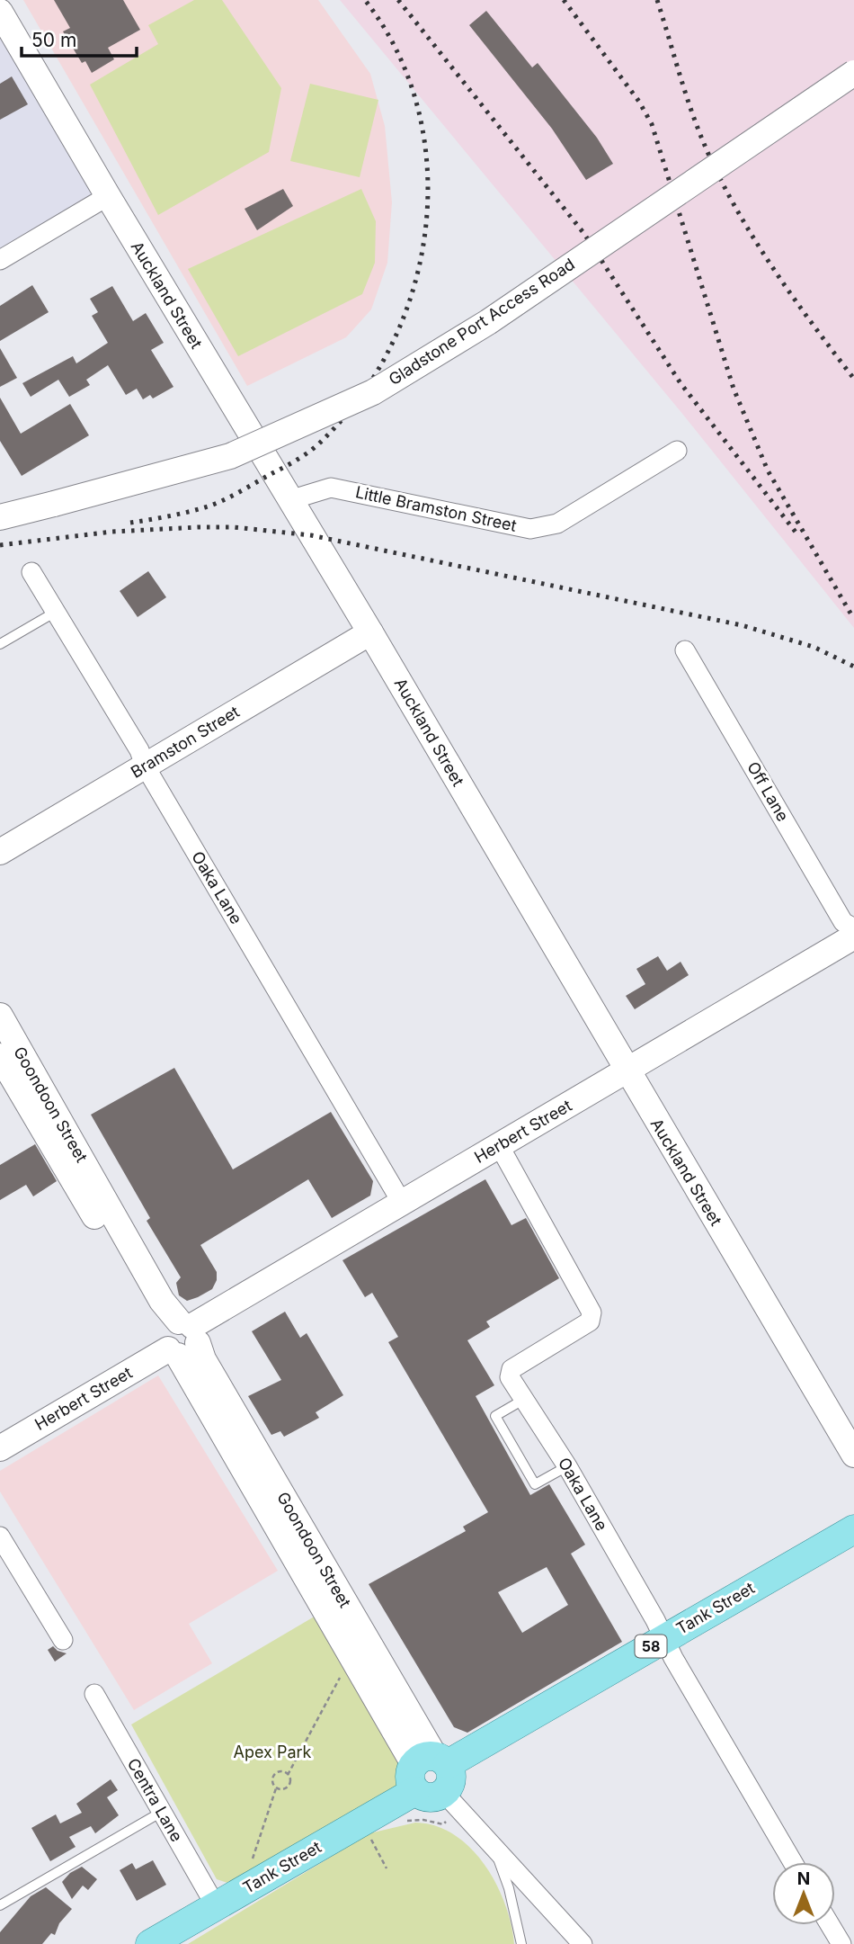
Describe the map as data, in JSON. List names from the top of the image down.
{
  "streets": {
    "main road": ["Tank Street", "58"],
    "street": [
      "Auckland Street",
      "Gladstone Port Access Road",
      "Little Bramston Street",
      "Bramston Street",
      "Off Lane",
      "Oaka Lane",
      "Goondoon Street",
      "Herbert Street",
      "Centra Lane"
    ]
  },
  "crossings": [
    ["Auckland Street", "Little Bramston Street"],
    ["Auckland Street", "Bramston Street"],
    ["Auckland Street", "Herbert Street"],
    ["Bramston Street", "Oaka Lane"],
    ["Oaka Lane", "Herbert Street"],
    ["Oaka Lane", "Tank Street"],
    ["Goondoon Street", "Herbert Street"],
    ["Goondoon Street", "Tank Street"],
    ["Tank Street", "Centra Lane"]
  ],
  "parks": ["Apex Park"],
  "scale_bar": "50 m",
  "north": "top"
}
